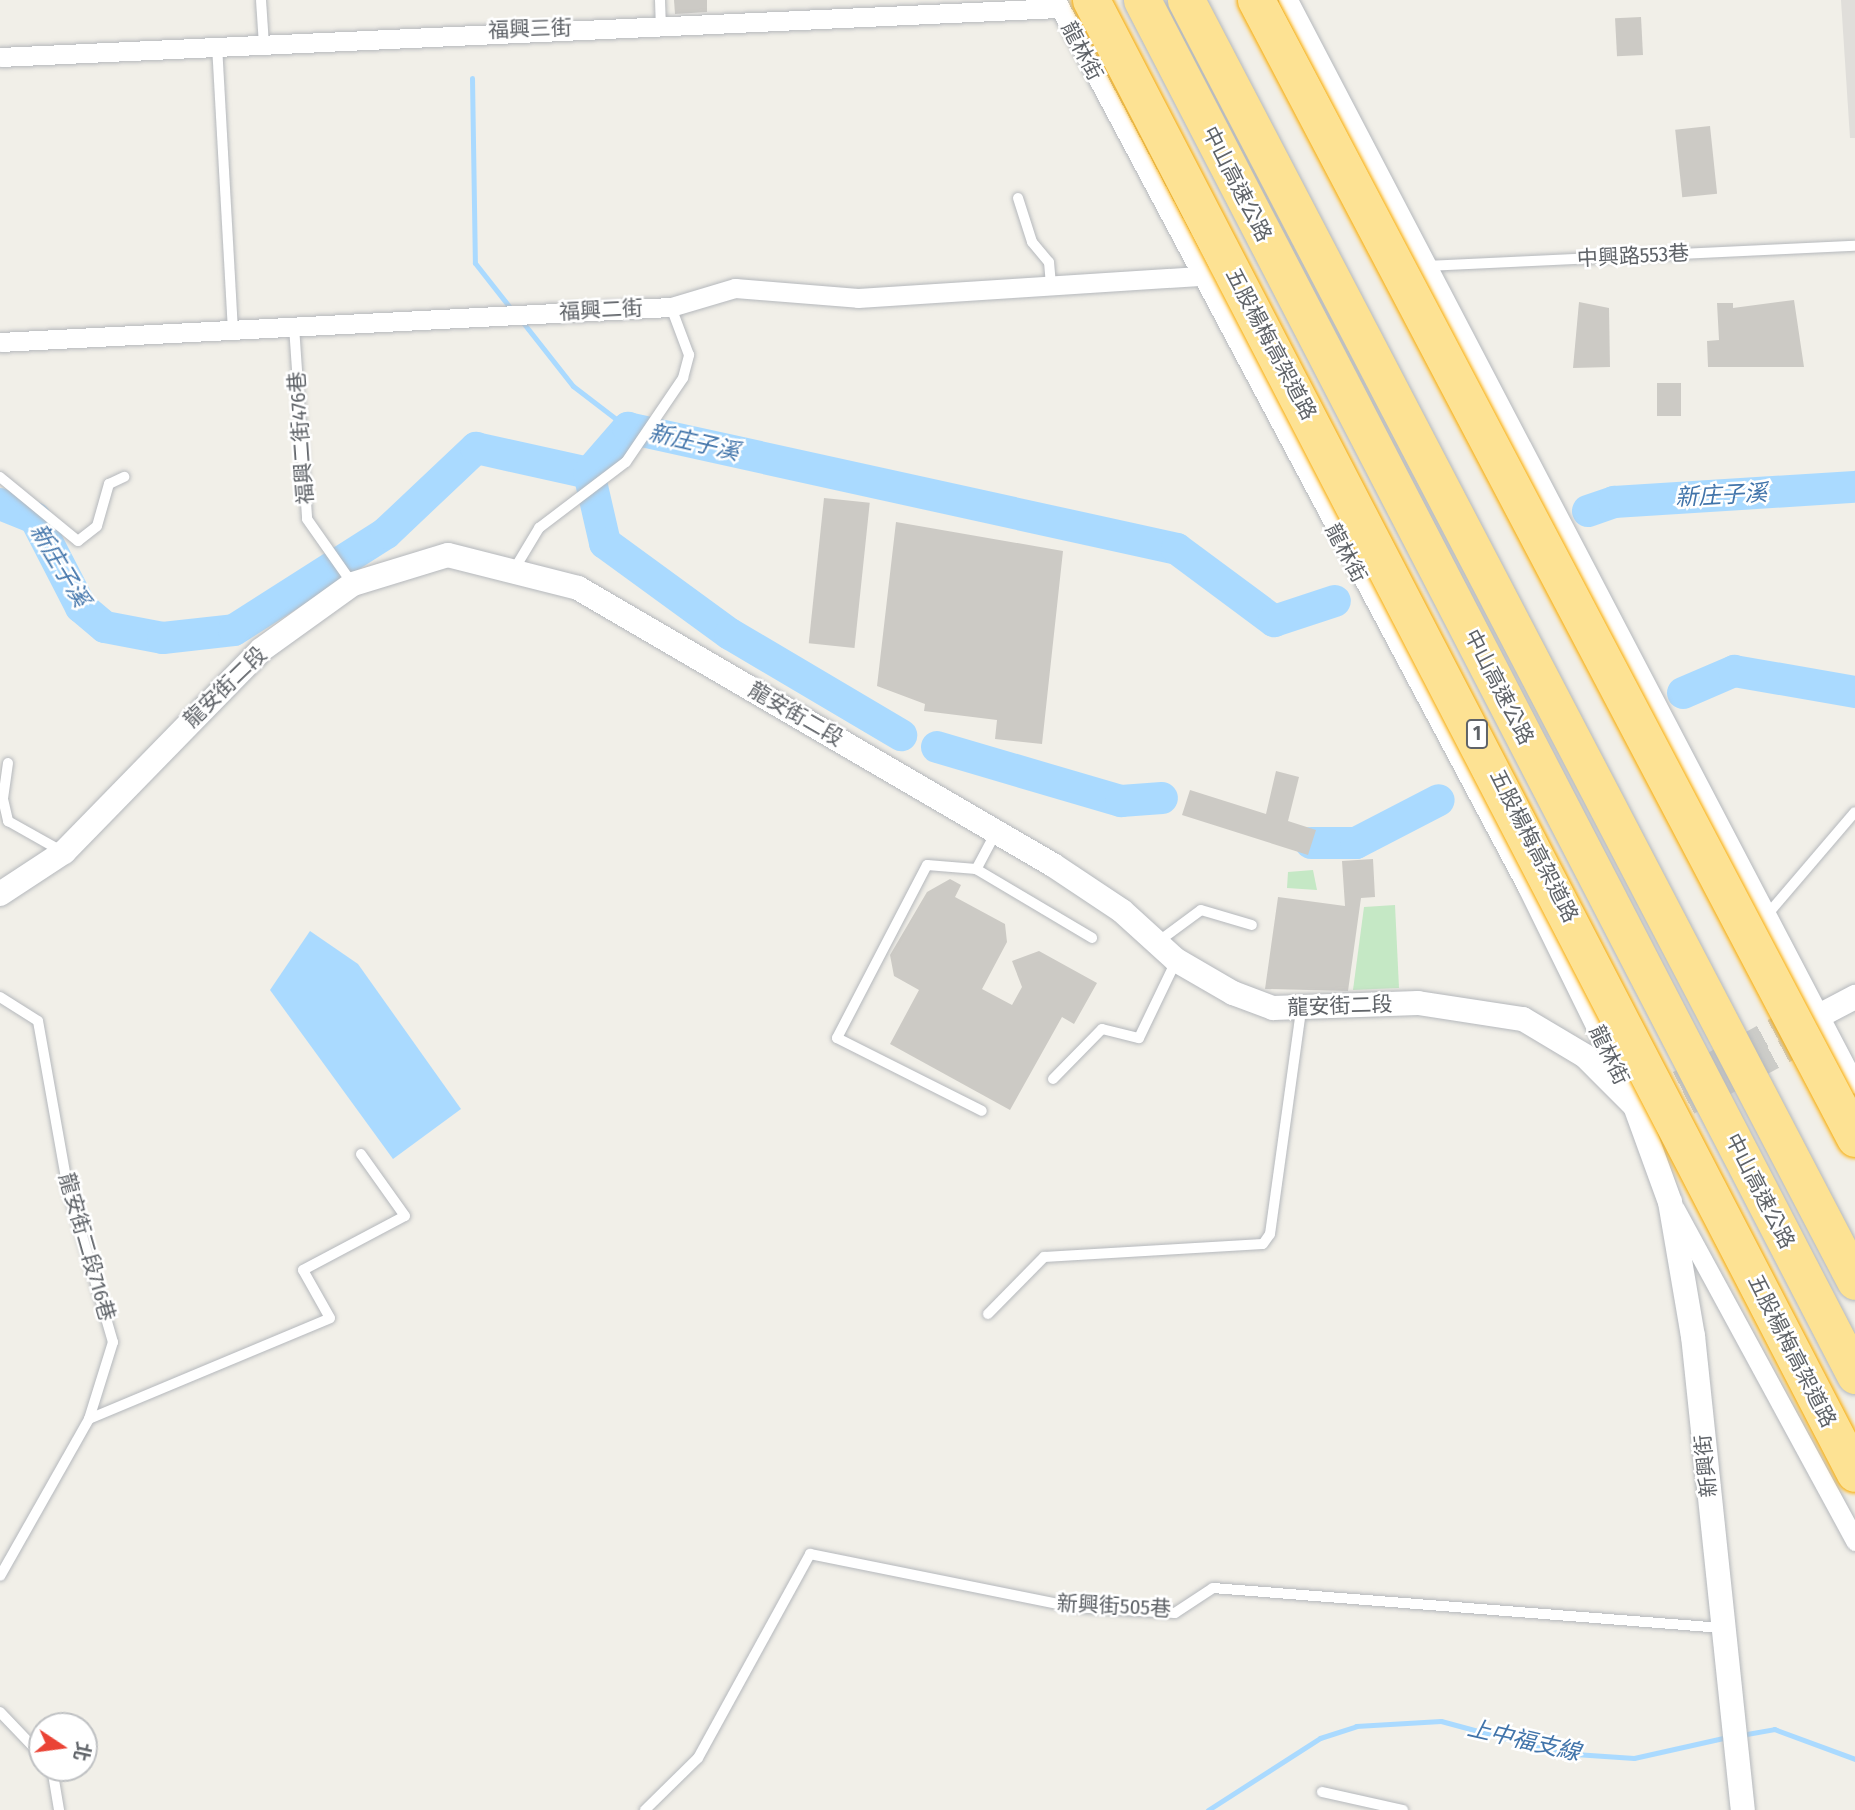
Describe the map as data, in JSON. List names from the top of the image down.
{
  "streets": {
    "highway": ["中山高速公路", "五股楊梅高架道路", "1"],
    "street": [
      "福興三街",
      "龍林街",
      "福興二街",
      "龍安街二段",
      "新興街"
    ],
    "lane": [
      "中興路553巷",
      "福興二街476巷",
      "龍安街二段716巷",
      "新興街505巷"
    ]
  },
  "crossings": [
    ["福興三街", "龍林街"],
    ["福興三街", "五股楊梅高架道路"],
    ["龍林街", "福興二街"],
    ["龍林街", "五股楊梅高架道路"],
    ["龍林街", "龍安街二段"],
    ["龍林街", "新興街"],
    ["福興二街", "福興二街476巷"],
    ["福興二街476巷", "龍安街二段"],
    ["龍安街二段", "新興街"],
    ["新興街", "新興街505巷"]
  ],
  "water": ["新庄子溪", "上中福支線"],
  "north": "right"
}
